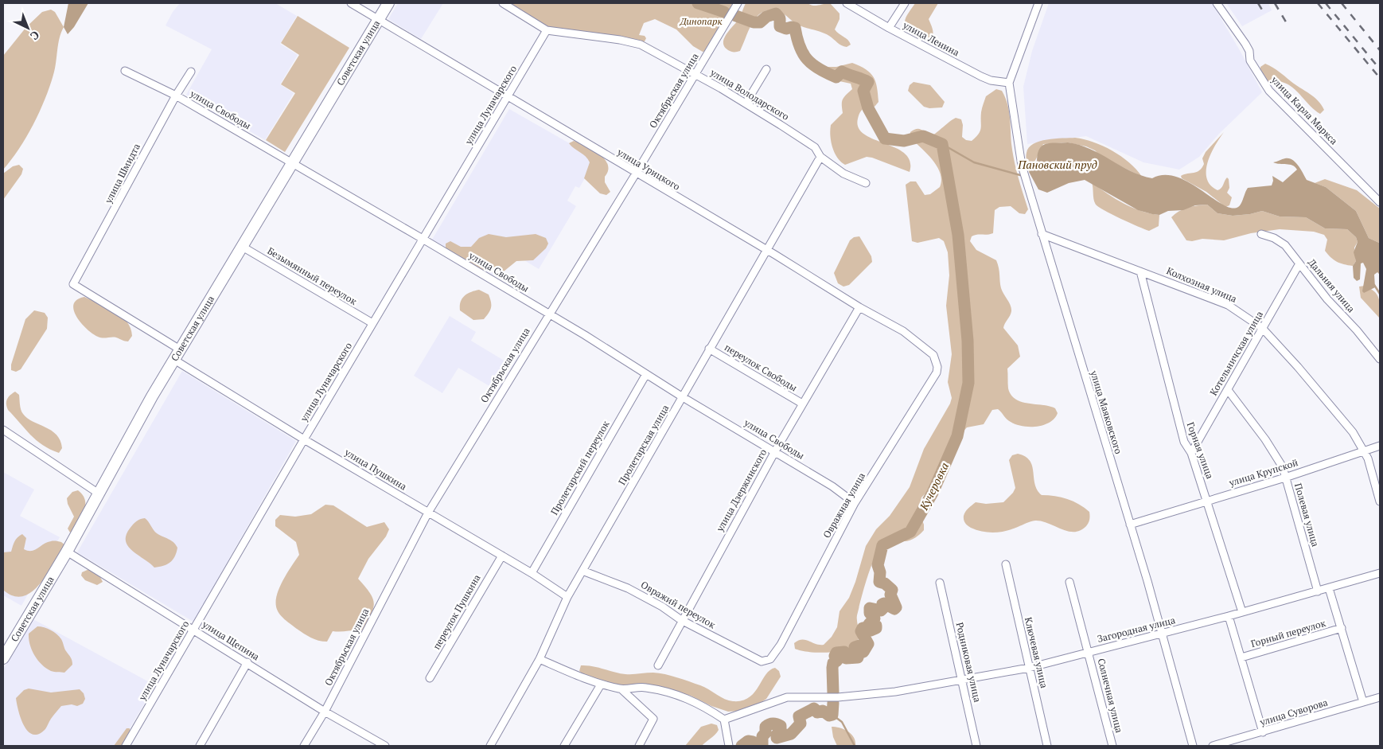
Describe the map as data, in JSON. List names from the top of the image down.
{
  "streets": {
    "main road": ["Советская улица"],
    "street": [
      "улица Ленина",
      "Октябрьская улица",
      "улица Володарского",
      "улица Луначарского",
      "улица Свободы",
      "улица Карла Маркса",
      "улица Урицкого",
      "улица Шмидта",
      "Безымянный переулок",
      "Колхозная улица",
      "Дальняя улица",
      "Котельничская улица",
      "переулок Свободы",
      "улица Маяковского",
      "Пролетарская улица",
      "Горная улица",
      "Пролетарский переулок",
      "улица Пушкина",
      "улица Крупской",
      "улица Дзержинского",
      "Овражная улица",
      "Полевая улица",
      "Овражий переулок",
      "переулок Пушкина",
      "Загородная улица",
      "Горный переулок",
      "улица Щепина",
      "Ключевая улица",
      "Родниковая улица",
      "Солнечная улица",
      "улица Суворова"
    ]
  },
  "crossings": [
    ["улица Ленина", "улица Маяковского"],
    ["Советская улица", "улица Свободы"],
    ["Советская улица", "улица Урицкого"],
    ["Советская улица", "улица Шмидта"],
    ["Советская улица", "Безымянный переулок"],
    ["Советская улица", "улица Пушкина"],
    ["Советская улица", "улица Щепина"],
    ["Октябрьская улица", "улица Володарского"],
    ["Октябрьская улица", "улица Свободы"],
    ["Октябрьская улица", "улица Урицкого"],
    ["Октябрьская улица", "улица Пушкина"],
    ["Октябрьская улица", "улица Щепина"],
    ["улица Володарского", "улица Луначарского"],
    ["улица Володарского", "Пролетарская улица"],
    ["улица Луначарского", "улица Свободы"],
    ["улица Луначарского", "улица Урицкого"],
    ["улица Луначарского", "Безымянный переулок"],
    ["улица Луначарского", "улица Пушкина"],
    ["улица Луначарского", "улица Щепина"],
    ["улица Свободы", "улица Шмидта"],
    ["улица Свободы", "Пролетарская улица"],
    ["улица Свободы", "Пролетарский переулок"],
    ["улица Свободы", "улица Дзержинского"],
    ["улица Свободы", "Овражная улица"],
    ["улица Урицкого", "Пролетарская улица"],
    ["улица Урицкого", "улица Дзержинского"],
    ["улица Урицкого", "Овражная улица"],
    ["Колхозная улица", "Котельничская улица"],
    ["Колхозная улица", "улица Маяковского"],
    ["Колхозная улица", "Горная улица"],
    ["Колхозная улица", "улица Крупской"],
    ["Дальняя улица", "Котельничская улица"],
    ["Котельничская улица", "Горная улица"],
    ["Котельничская улица", "Полевая улица"],
    ["переулок Свободы", "Пролетарская улица"],
    ["переулок Свободы", "улица Дзержинского"],
    ["улица Маяковского", "улица Крупской"],
    ["улица Маяковского", "Загородная улица"],
    ["Пролетарская улица", "улица Пушкина"],
    ["Пролетарская улица", "Овражий переулок"],
    ["Горная улица", "улица Крупской"],
    ["Горная улица", "Загородная улица"],
    ["Пролетарский переулок", "улица Пушкина"],
    ["улица Пушкина", "переулок Пушкина"],
    ["улица Крупской", "Полевая улица"],
    ["улица Дзержинского", "Овражий переулок"],
    ["Овражная улица", "Овражий переулок"],
    ["Полевая улица", "Загородная улица"],
    ["Загородная улица", "Ключевая улица"],
    ["Загородная улица", "Родниковая улица"],
    ["Загородная улица", "Солнечная улица"]
  ],
  "water": ["Пановский пруд", "Кучеровка"],
  "parks": ["Динопарк"],
  "north": "bottom right"
}
